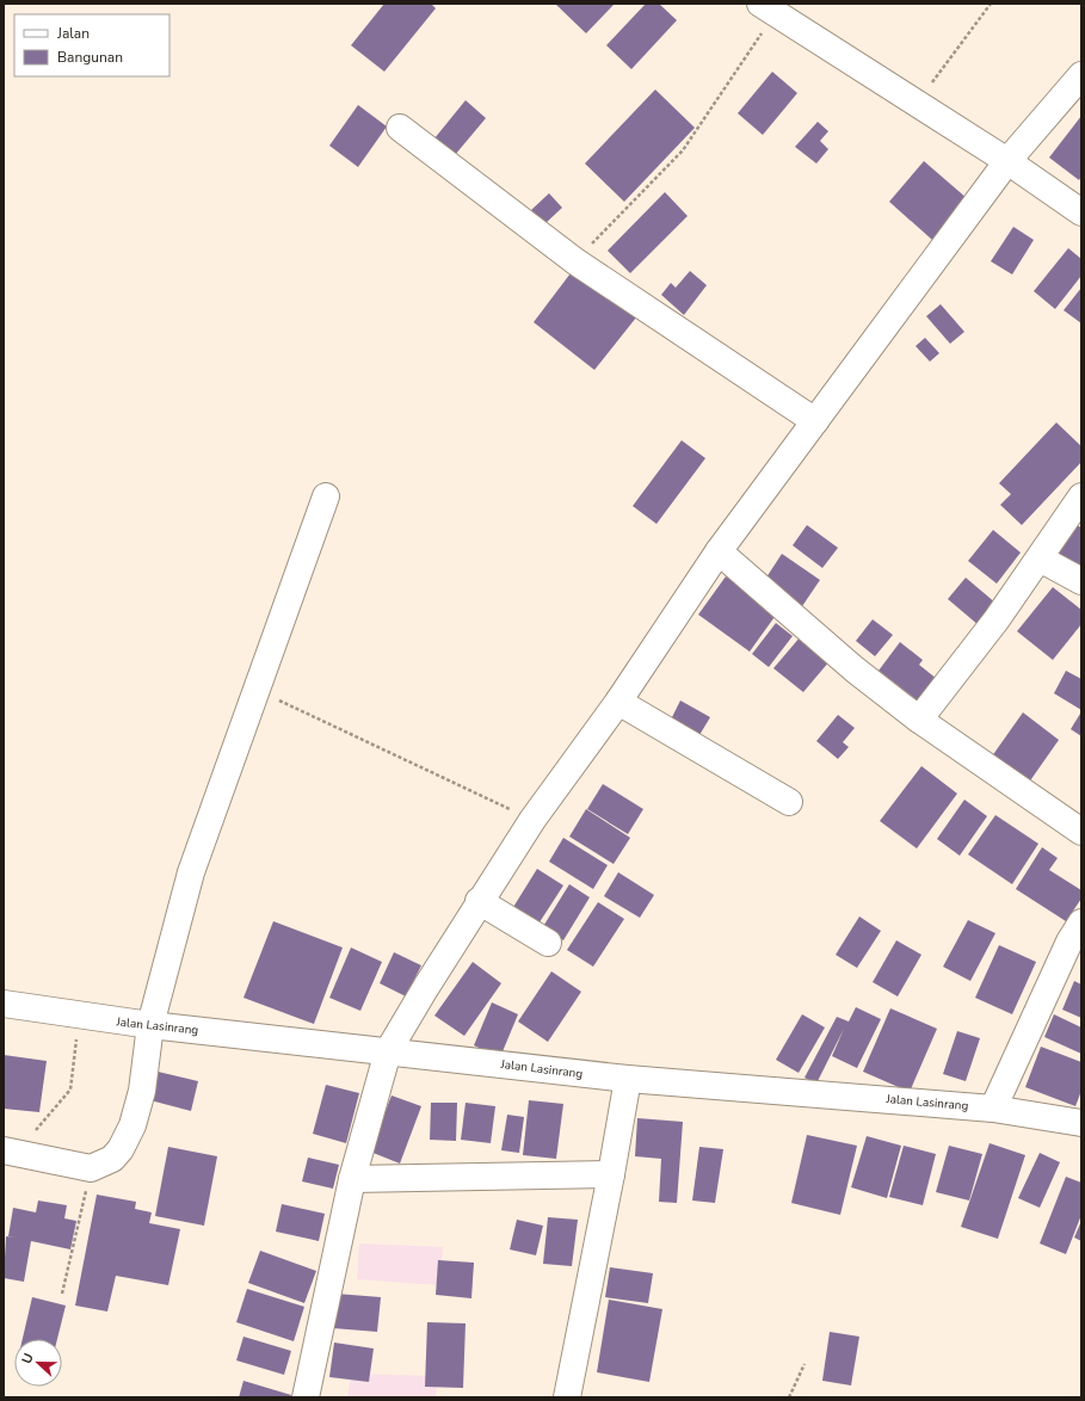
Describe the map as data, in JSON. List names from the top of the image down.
{
  "streets": {
    "street": ["Jalan Lasinrang"]
  },
  "legend": ["Jalan", "Bangunan"],
  "north": "left"
}
